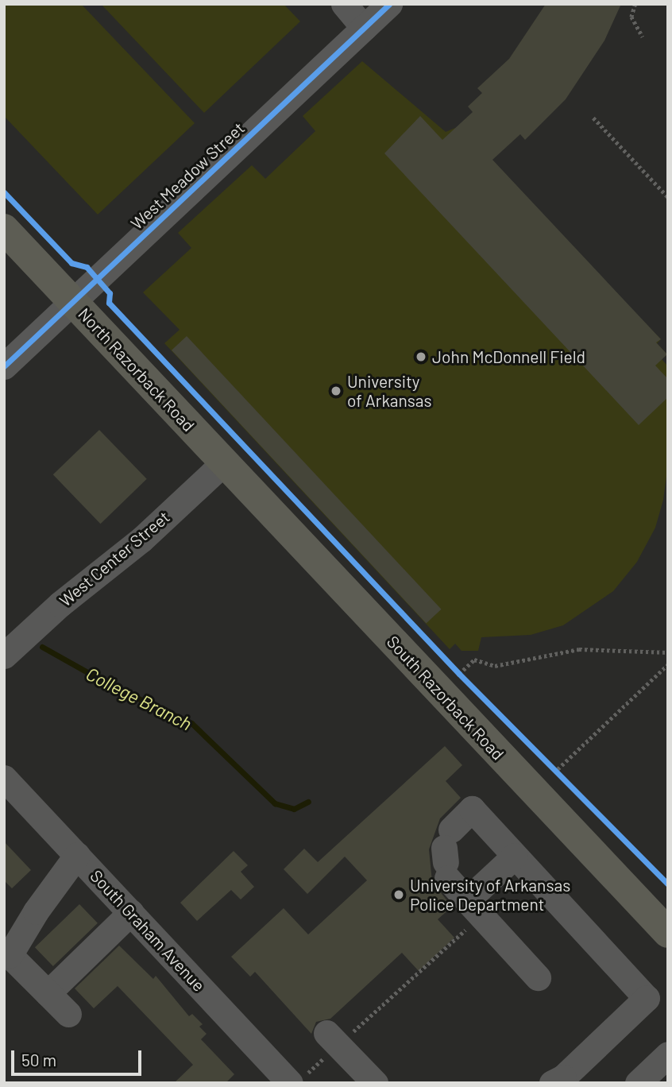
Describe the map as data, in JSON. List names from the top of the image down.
{
  "streets": {
    "main road": ["North Razorback Road", "South Razorback Road"],
    "street": ["West Meadow Street", "West Center Street", "South Graham Avenue"]
  },
  "crossings": [
    ["West Meadow Street", "North Razorback Road"],
    ["North Razorback Road", "West Center Street"],
    ["North Razorback Road", "South Razorback Road"],
    ["West Center Street", "South Razorback Road"]
  ],
  "water": ["College Branch"],
  "places": ["John McDonnell Field", "University of Arkansas", "University of Arkansas Police Department"],
  "scale_bar": "50 m"
}
